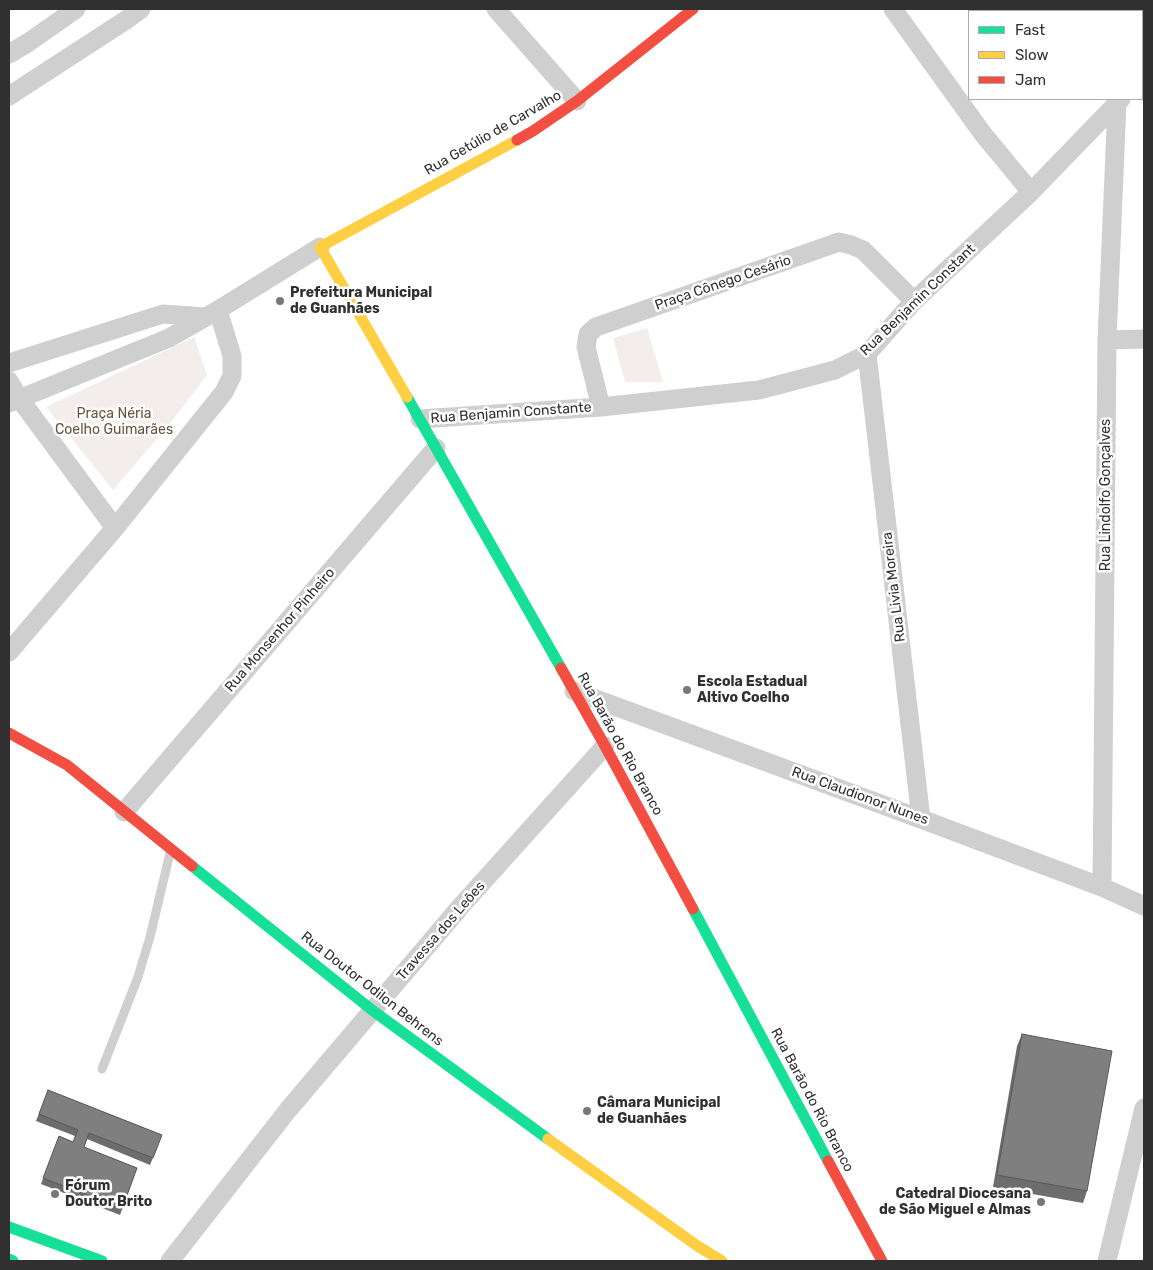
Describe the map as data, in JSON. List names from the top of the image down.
{
  "streets": {
    "street": [
      "Rua Getúlio de Carvalho",
      "Praça Cônego Cesário",
      "Rua Benjamin Constant",
      "Rua Benjamin Constante",
      "Rua Lindolfo Gonçalves",
      "Rua Livia Moreira",
      "Rua Monsenhor Pinheiro",
      "Rua Barão do Rio Branco",
      "Rua Claudionor Nunes",
      "Travessa dos Leões",
      "Rua Doutor Odilon Behrens"
    ]
  },
  "crossings": [
    ["Rua Getúlio de Carvalho", "Rua Barão do Rio Branco"],
    ["Praça Cônego Cesário", "Rua Benjamin Constant"],
    ["Praça Cônego Cesário", "Rua Benjamin Constante"],
    ["Rua Benjamin Constant", "Rua Benjamin Constante"],
    ["Rua Benjamin Constant", "Rua Lindolfo Gonçalves"],
    ["Rua Benjamin Constant", "Rua Livia Moreira"],
    ["Rua Benjamin Constante", "Rua Barão do Rio Branco"],
    ["Rua Lindolfo Gonçalves", "Rua Claudionor Nunes"],
    ["Rua Livia Moreira", "Rua Claudionor Nunes"],
    ["Rua Monsenhor Pinheiro", "Rua Barão do Rio Branco"],
    ["Rua Monsenhor Pinheiro", "Rua Doutor Odilon Behrens"],
    ["Rua Barão do Rio Branco", "Rua Claudionor Nunes"],
    ["Rua Barão do Rio Branco", "Travessa dos Leões"],
    ["Travessa dos Leões", "Rua Doutor Odilon Behrens"]
  ],
  "parks": ["Praça Néria Coelho Guimarães"],
  "places": [
    "Prefeitura Municipal de Guanhães",
    "Escola Estadual Altivo Coelho",
    "Câmara Municipal de Guanhães",
    "Fórum Doutor Brito",
    "Catedral Diocesana de São Miguel e Almas"
  ],
  "legend": ["Fast", "Slow", "Jam"]
}
